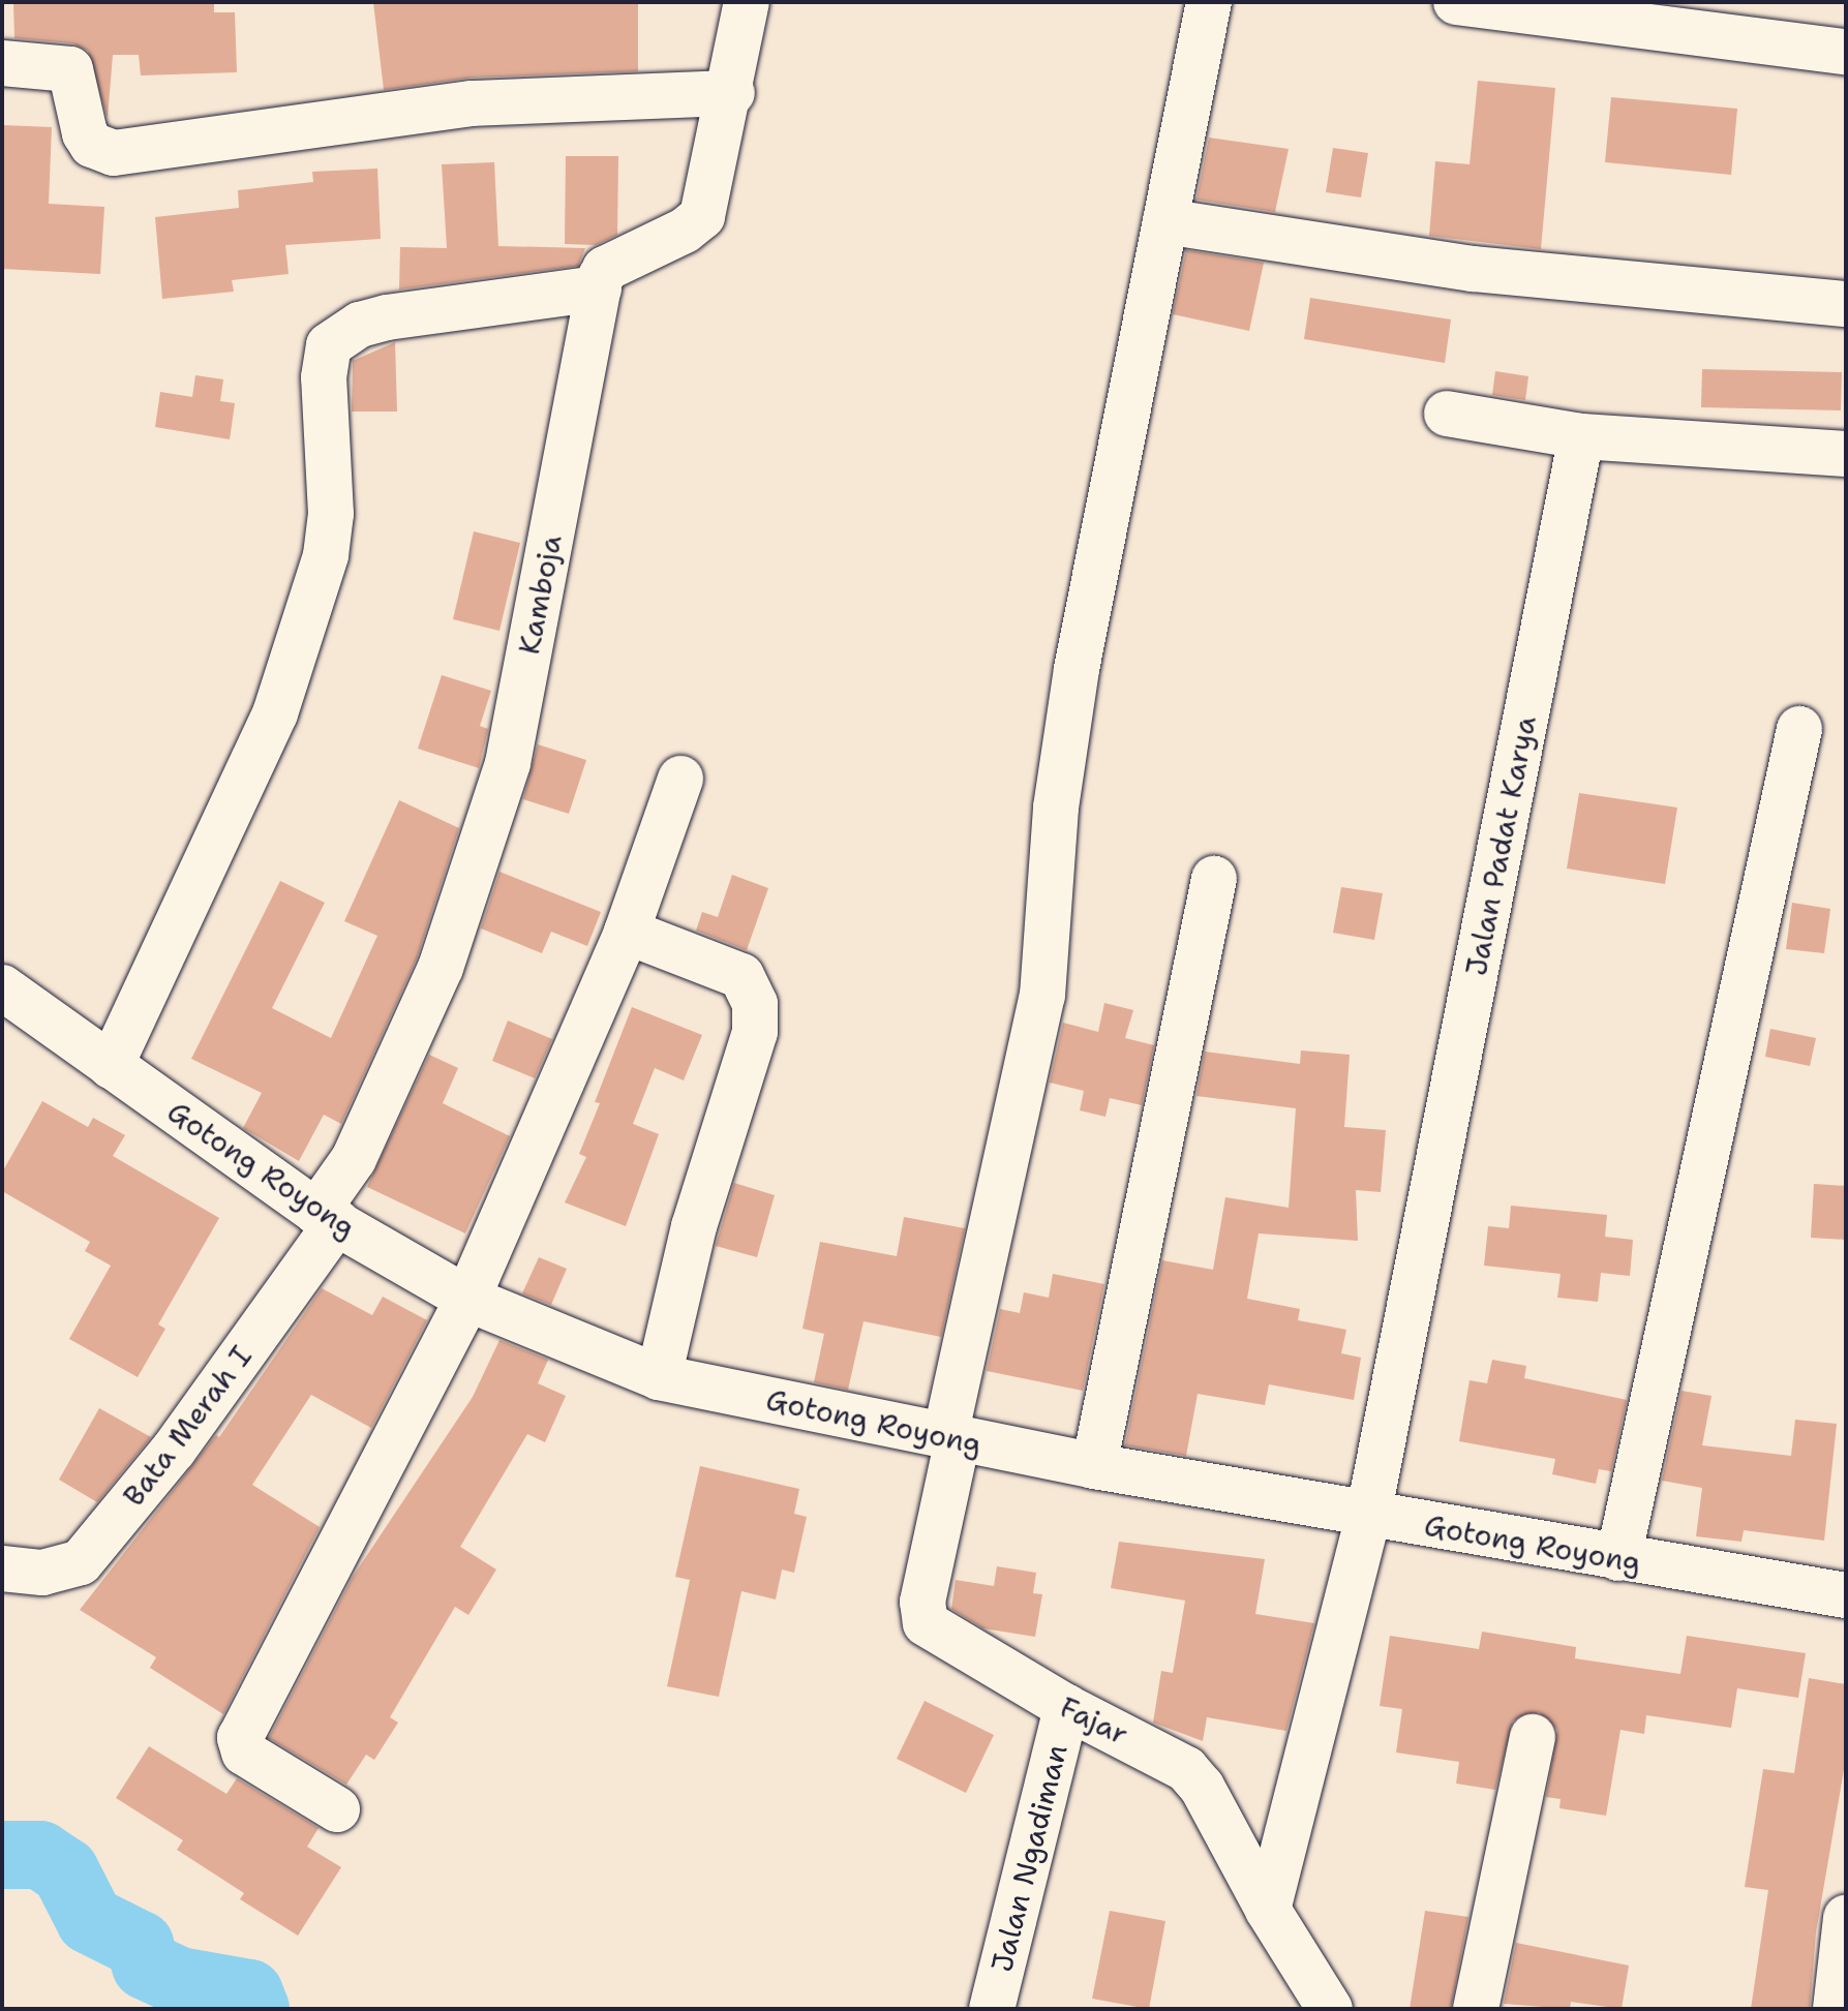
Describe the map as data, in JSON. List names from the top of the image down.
{
  "streets": {
    "street": [
      "Kamboja",
      "Jalan Padat Karya",
      "Gotong Royong",
      "Bata Merah I",
      "Fajar",
      "Jalan Ngadiman"
    ]
  },
  "crossings": [
    ["Kamboja", "Gotong Royong"],
    ["Kamboja", "Bata Merah I"],
    ["Jalan Padat Karya", "Gotong Royong"],
    ["Jalan Padat Karya", "Fajar"],
    ["Gotong Royong", "Bata Merah I"],
    ["Gotong Royong", "Fajar"],
    ["Fajar", "Jalan Ngadiman"]
  ]
}
